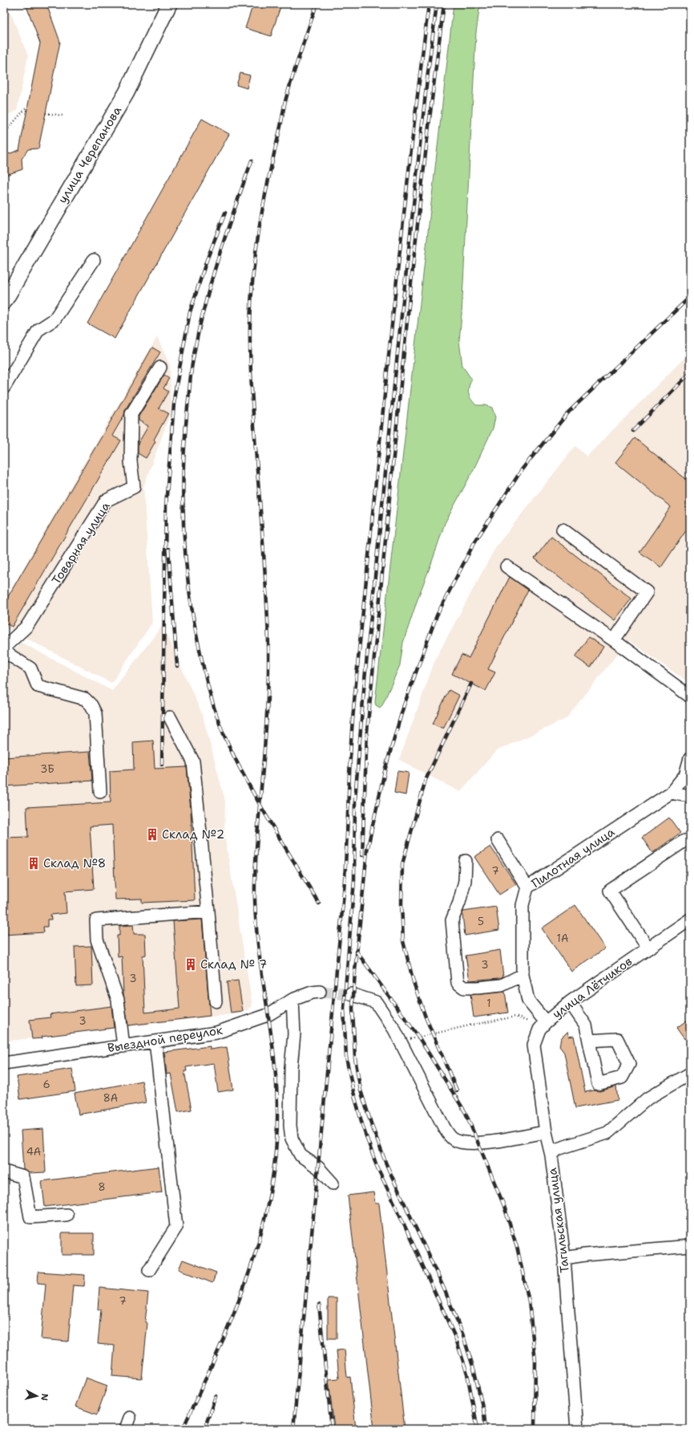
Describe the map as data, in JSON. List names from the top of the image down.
{
  "streets": {
    "main road": ["улица Черепанова"],
    "street": [
      "Товарная улица",
      "Пилотная улица",
      "улица Лётчиков",
      "Выездной переулок",
      "Тагильская улица"
    ]
  },
  "crossings": [
    ["Пилотная улица", "улица Лётчиков"],
    ["улица Лётчиков", "Тагильская улица"]
  ],
  "places": {
    "building": ["Склад №2", "Склад №8", "Склад № 7"]
  },
  "house_numbers": [
    "3Б",
    "7",
    "5",
    "1А",
    "3",
    "3",
    "1",
    "3",
    "6",
    "8А",
    "4А",
    "8",
    "7"
  ],
  "north": "right"
}
